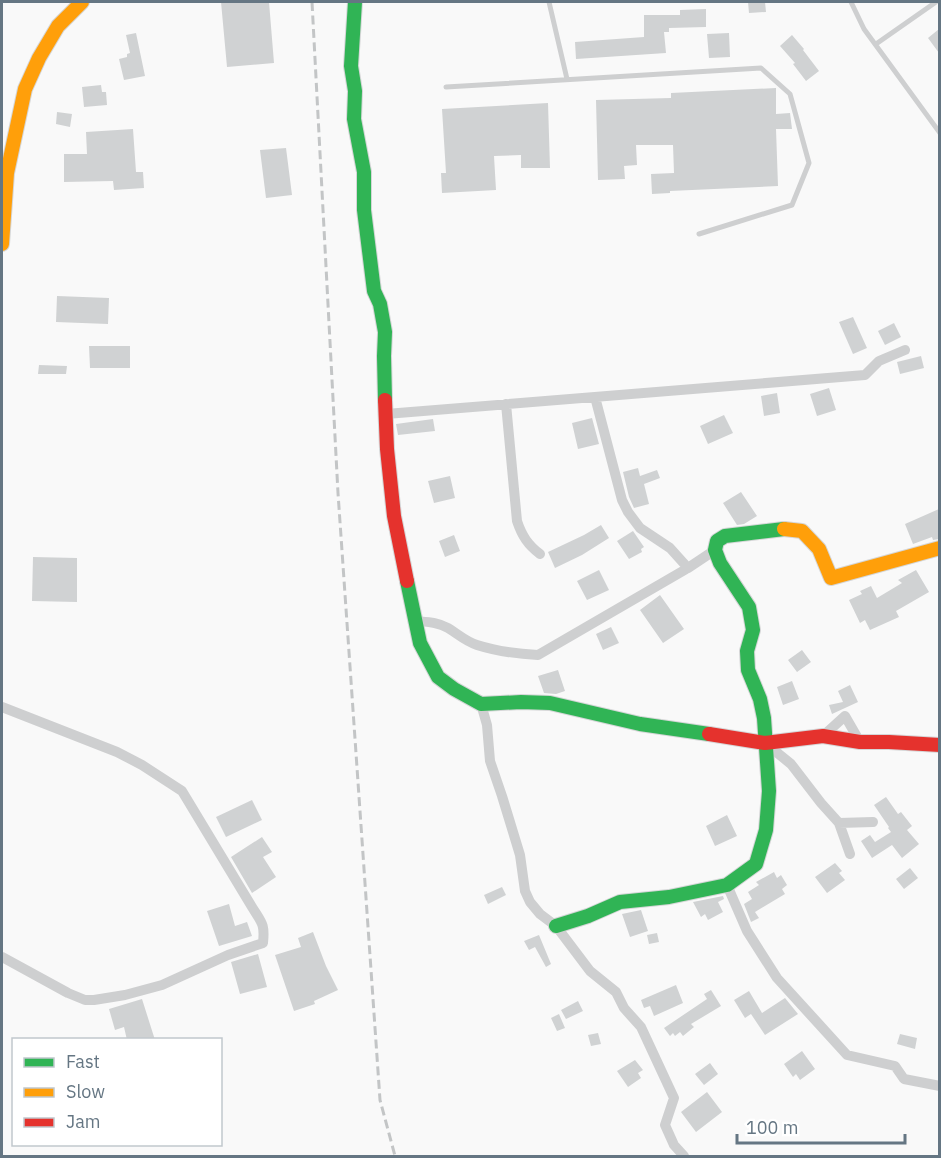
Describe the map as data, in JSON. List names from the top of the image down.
{
  "legend": ["Fast", "Slow", "Jam"],
  "scale_bar": "100 m"
}
